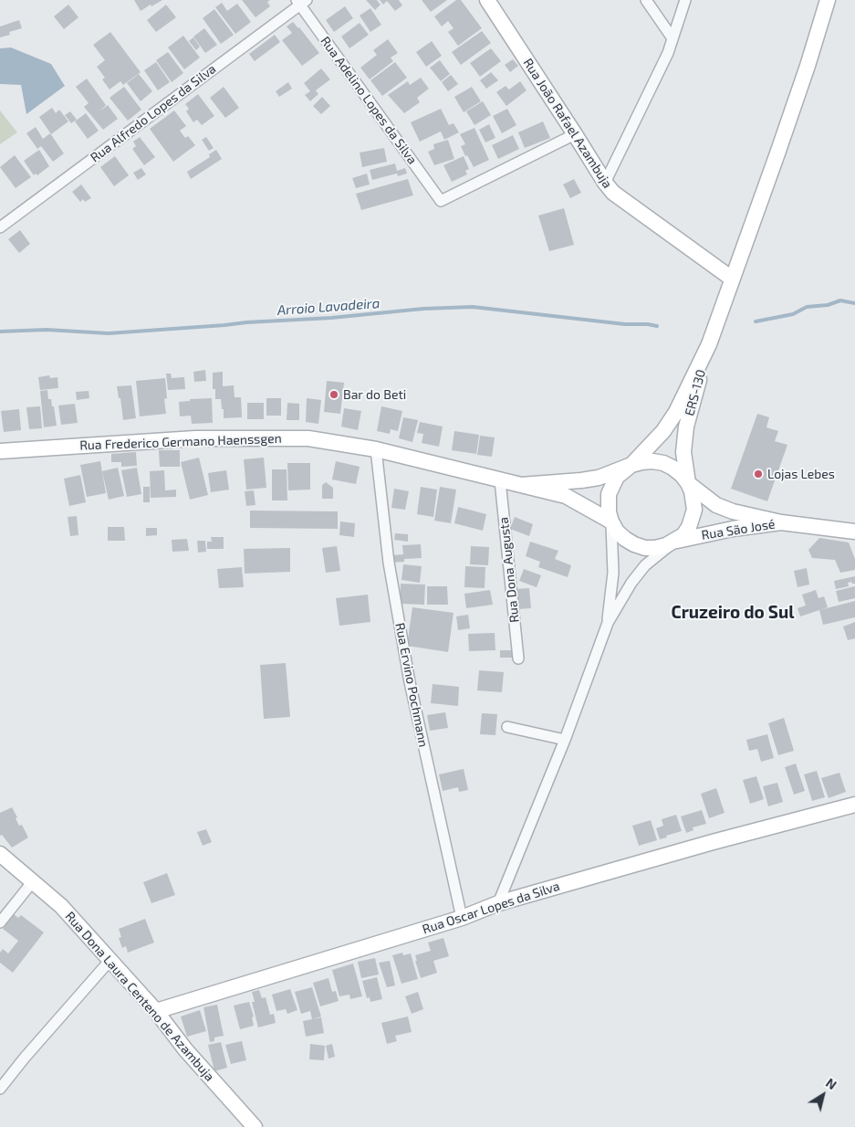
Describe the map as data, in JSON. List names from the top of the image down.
{
  "streets": {
    "main road": [
      "Rua João Rafael Azambuja",
      "ERS-130",
      "Rua Frederico Germano Haenssgen",
      "Rua São José",
      "Rua Oscar Lopes da Silva",
      "Rua Dona Laura Centeno de Azambuja"
    ],
    "street": [
      "Rua Adelino Lopes da Silva",
      "Rua Alfredo Lopes da Silva",
      "Rua Dona Augusta",
      "Rua Ervino Pochmann"
    ]
  },
  "crossings": [
    ["Rua Adelino Lopes da Silva", "Rua Alfredo Lopes da Silva"],
    ["Rua Adelino Lopes da Silva", "Rua João Rafael Azambuja"],
    ["ERS-130", "Rua Frederico Germano Haenssgen"],
    ["ERS-130", "Rua São José"],
    ["Rua Frederico Germano Haenssgen", "Rua São José"],
    ["Rua Frederico Germano Haenssgen", "Rua Dona Augusta"],
    ["Rua Frederico Germano Haenssgen", "Rua Ervino Pochmann"],
    ["Rua Ervino Pochmann", "Rua Oscar Lopes da Silva"],
    ["Rua Oscar Lopes da Silva", "Rua Dona Laura Centeno de Azambuja"]
  ],
  "districts": ["Cruzeiro do Sul"],
  "water": ["Arroio Lavadeira"],
  "places": ["Bar do Beti", "Lojas Lebes"],
  "north": "top right"
}
